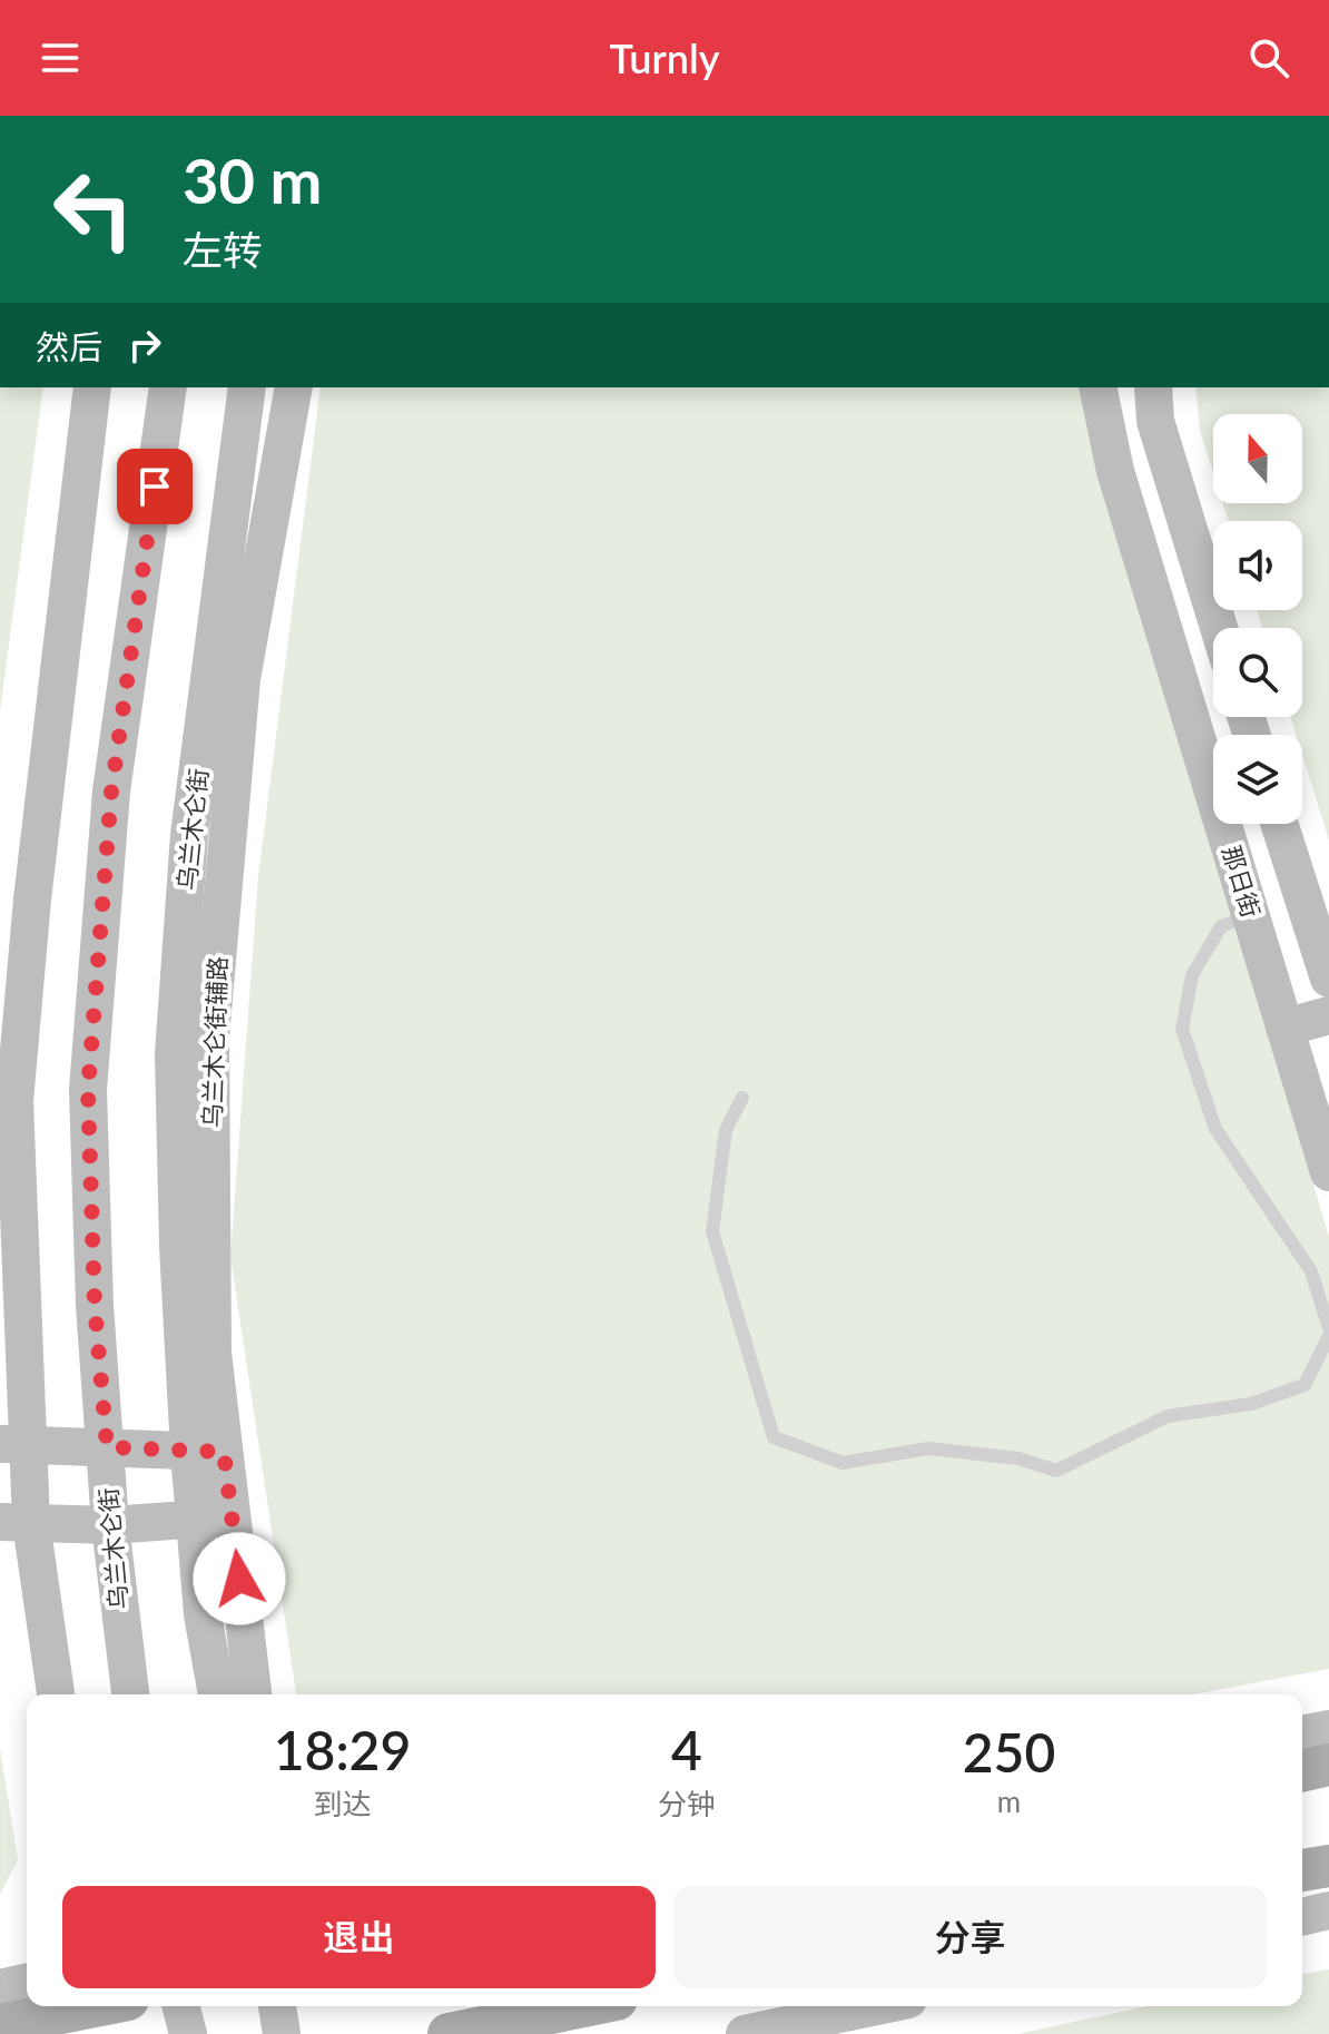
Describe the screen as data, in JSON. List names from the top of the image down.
{
  "streets": {
    "street": ["乌兰木仑街", "那日街", "乌兰木仑街辅路"]
  },
  "crossings": [
    ["乌兰木仑街", "乌兰木仑街辅路"]
  ],
  "north": "top",
  "page": {
    "header": "Turnly",
    "turn": ["30 m", "左转"],
    "then": "然后",
    "eta": [
      "18:29",
      "到达",
      "4",
      "分钟",
      "250",
      "m"
    ],
    "buttons": ["退出", "分享"]
  }
}
